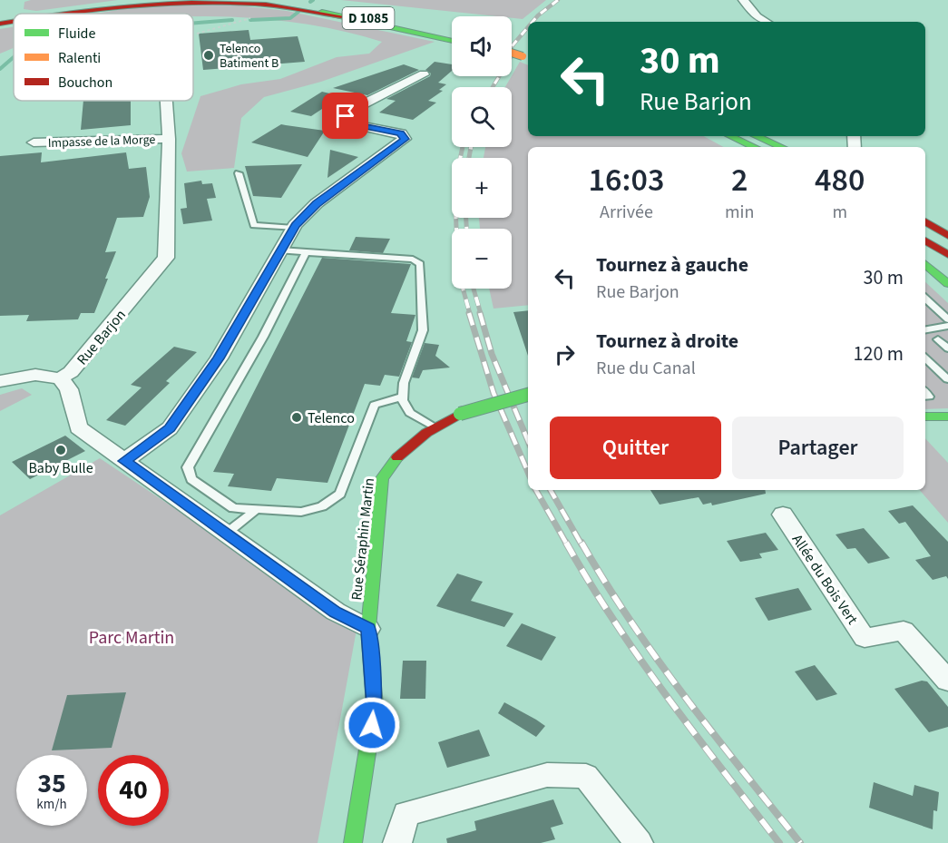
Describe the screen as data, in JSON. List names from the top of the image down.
{
  "streets": {
    "main road": ["D 1085", "Rue Séraphin Martin"],
    "street": ["Impasse de la Morge", "Rue Barjon", "Allée du Bois Vert"]
  },
  "crossings": [
    ["Impasse de la Morge", "Rue Barjon"]
  ],
  "parks": ["Parc Martin"],
  "places": ["Telenco Batiment B", "Telenco", "Baby Bulle"],
  "legend": ["Fluide", "Ralenti", "Bouchon"],
  "page": {
    "map_buttons": ["+", "−"],
    "turn": ["30 m", "Rue Barjon"],
    "eta": [
      "16:03",
      "Arrivée",
      "2",
      "min",
      "480",
      "m"
    ],
    "list": [
      {
        "name": "Tournez à gauche",
        "note": "Rue Barjon",
        "value": "30 m"
      },
      {
        "name": "Tournez à droite",
        "note": "Rue du Canal",
        "value": "120 m"
      }
    ],
    "buttons": ["Quitter", "Partager"],
    "speed": "35 km/h",
    "limit": "40"
  }
}
